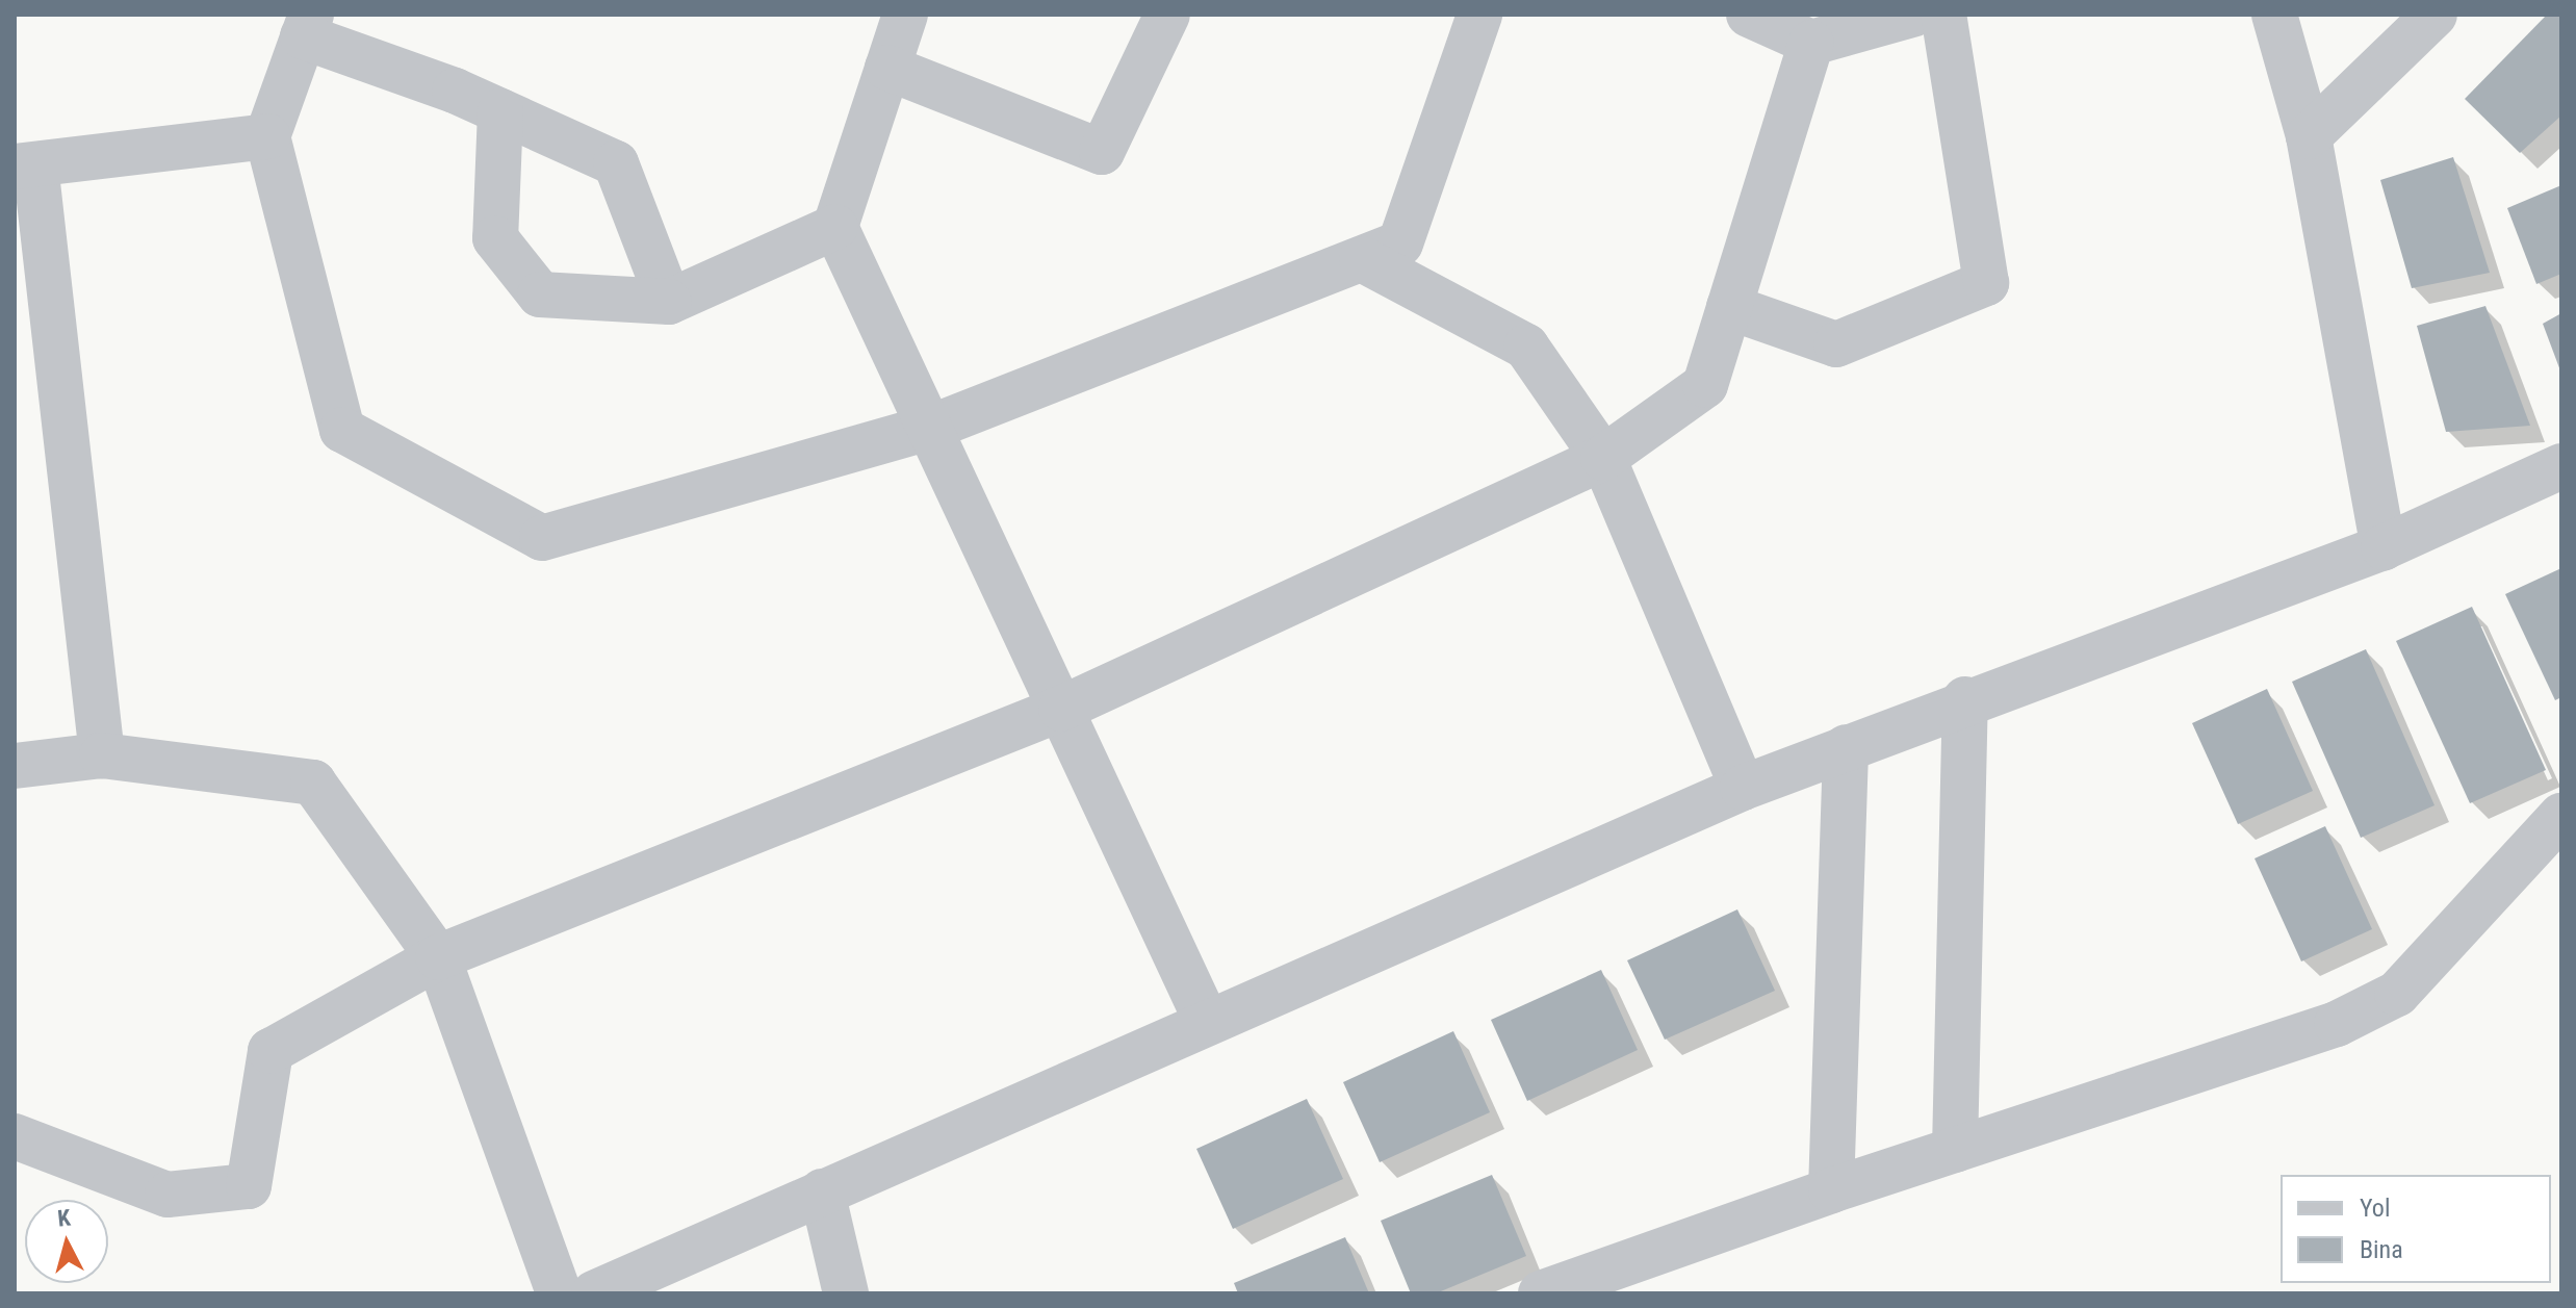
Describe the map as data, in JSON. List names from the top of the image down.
{
  "legend": ["Yol", "Bina"],
  "north": "top"
}
